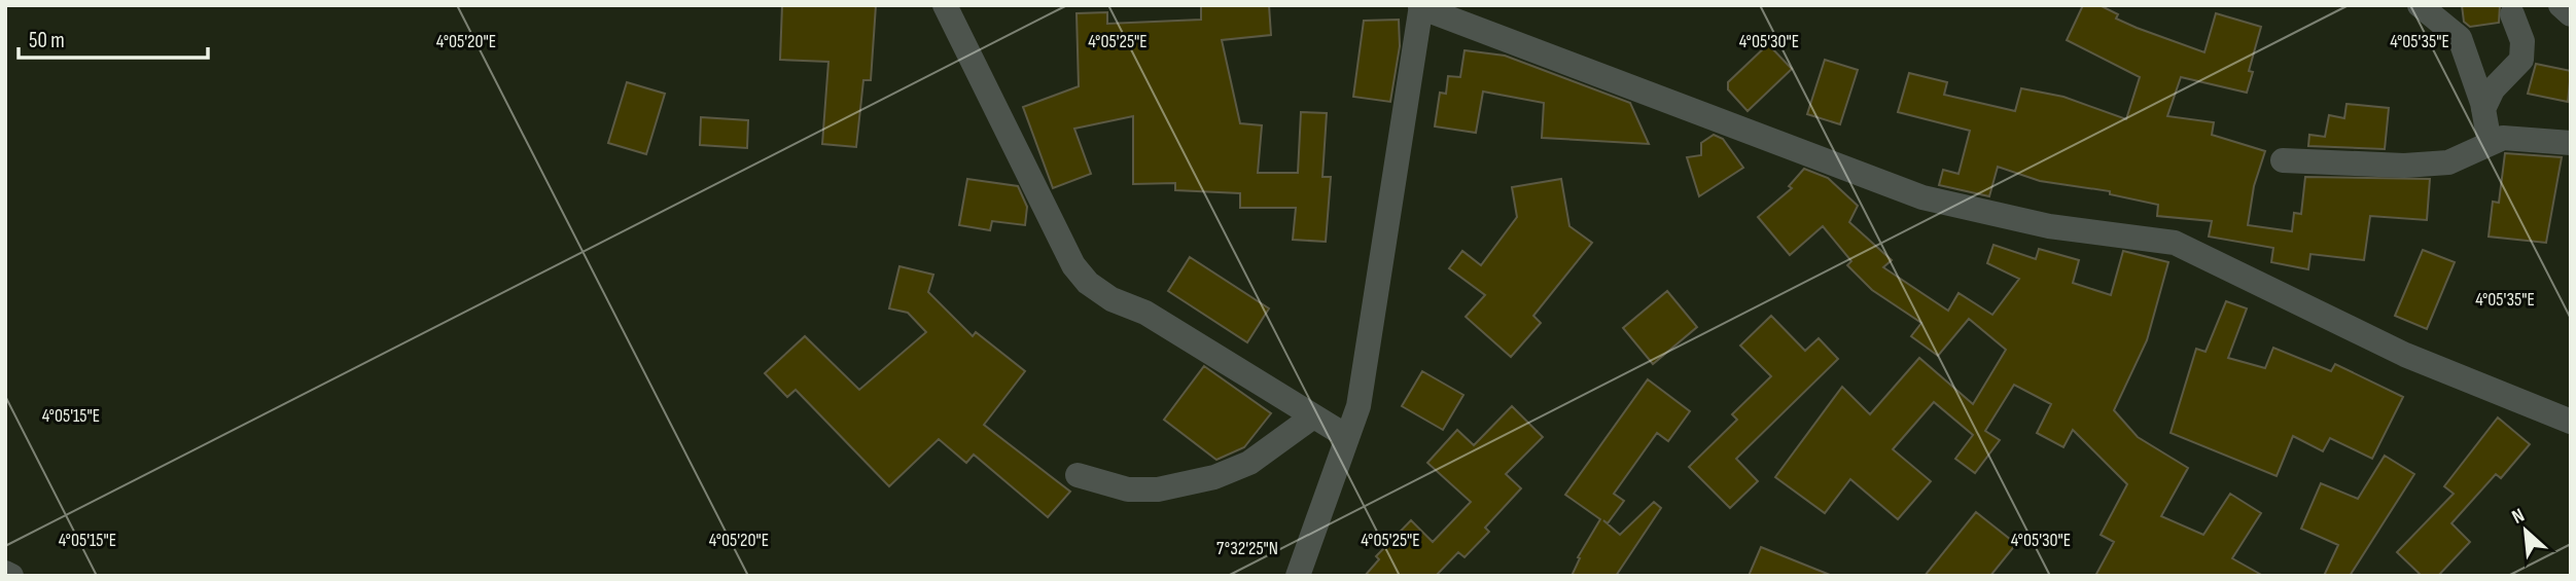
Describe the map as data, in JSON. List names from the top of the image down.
{
  "scale_bar": "50 m",
  "north": "top left",
  "coordinates": [
    "4°05'20\"E",
    "4°05'25\"E",
    "4°05'30\"E",
    "4°05'35\"E",
    "4°05'15\"E",
    "7°32'25\"N"
  ]
}
